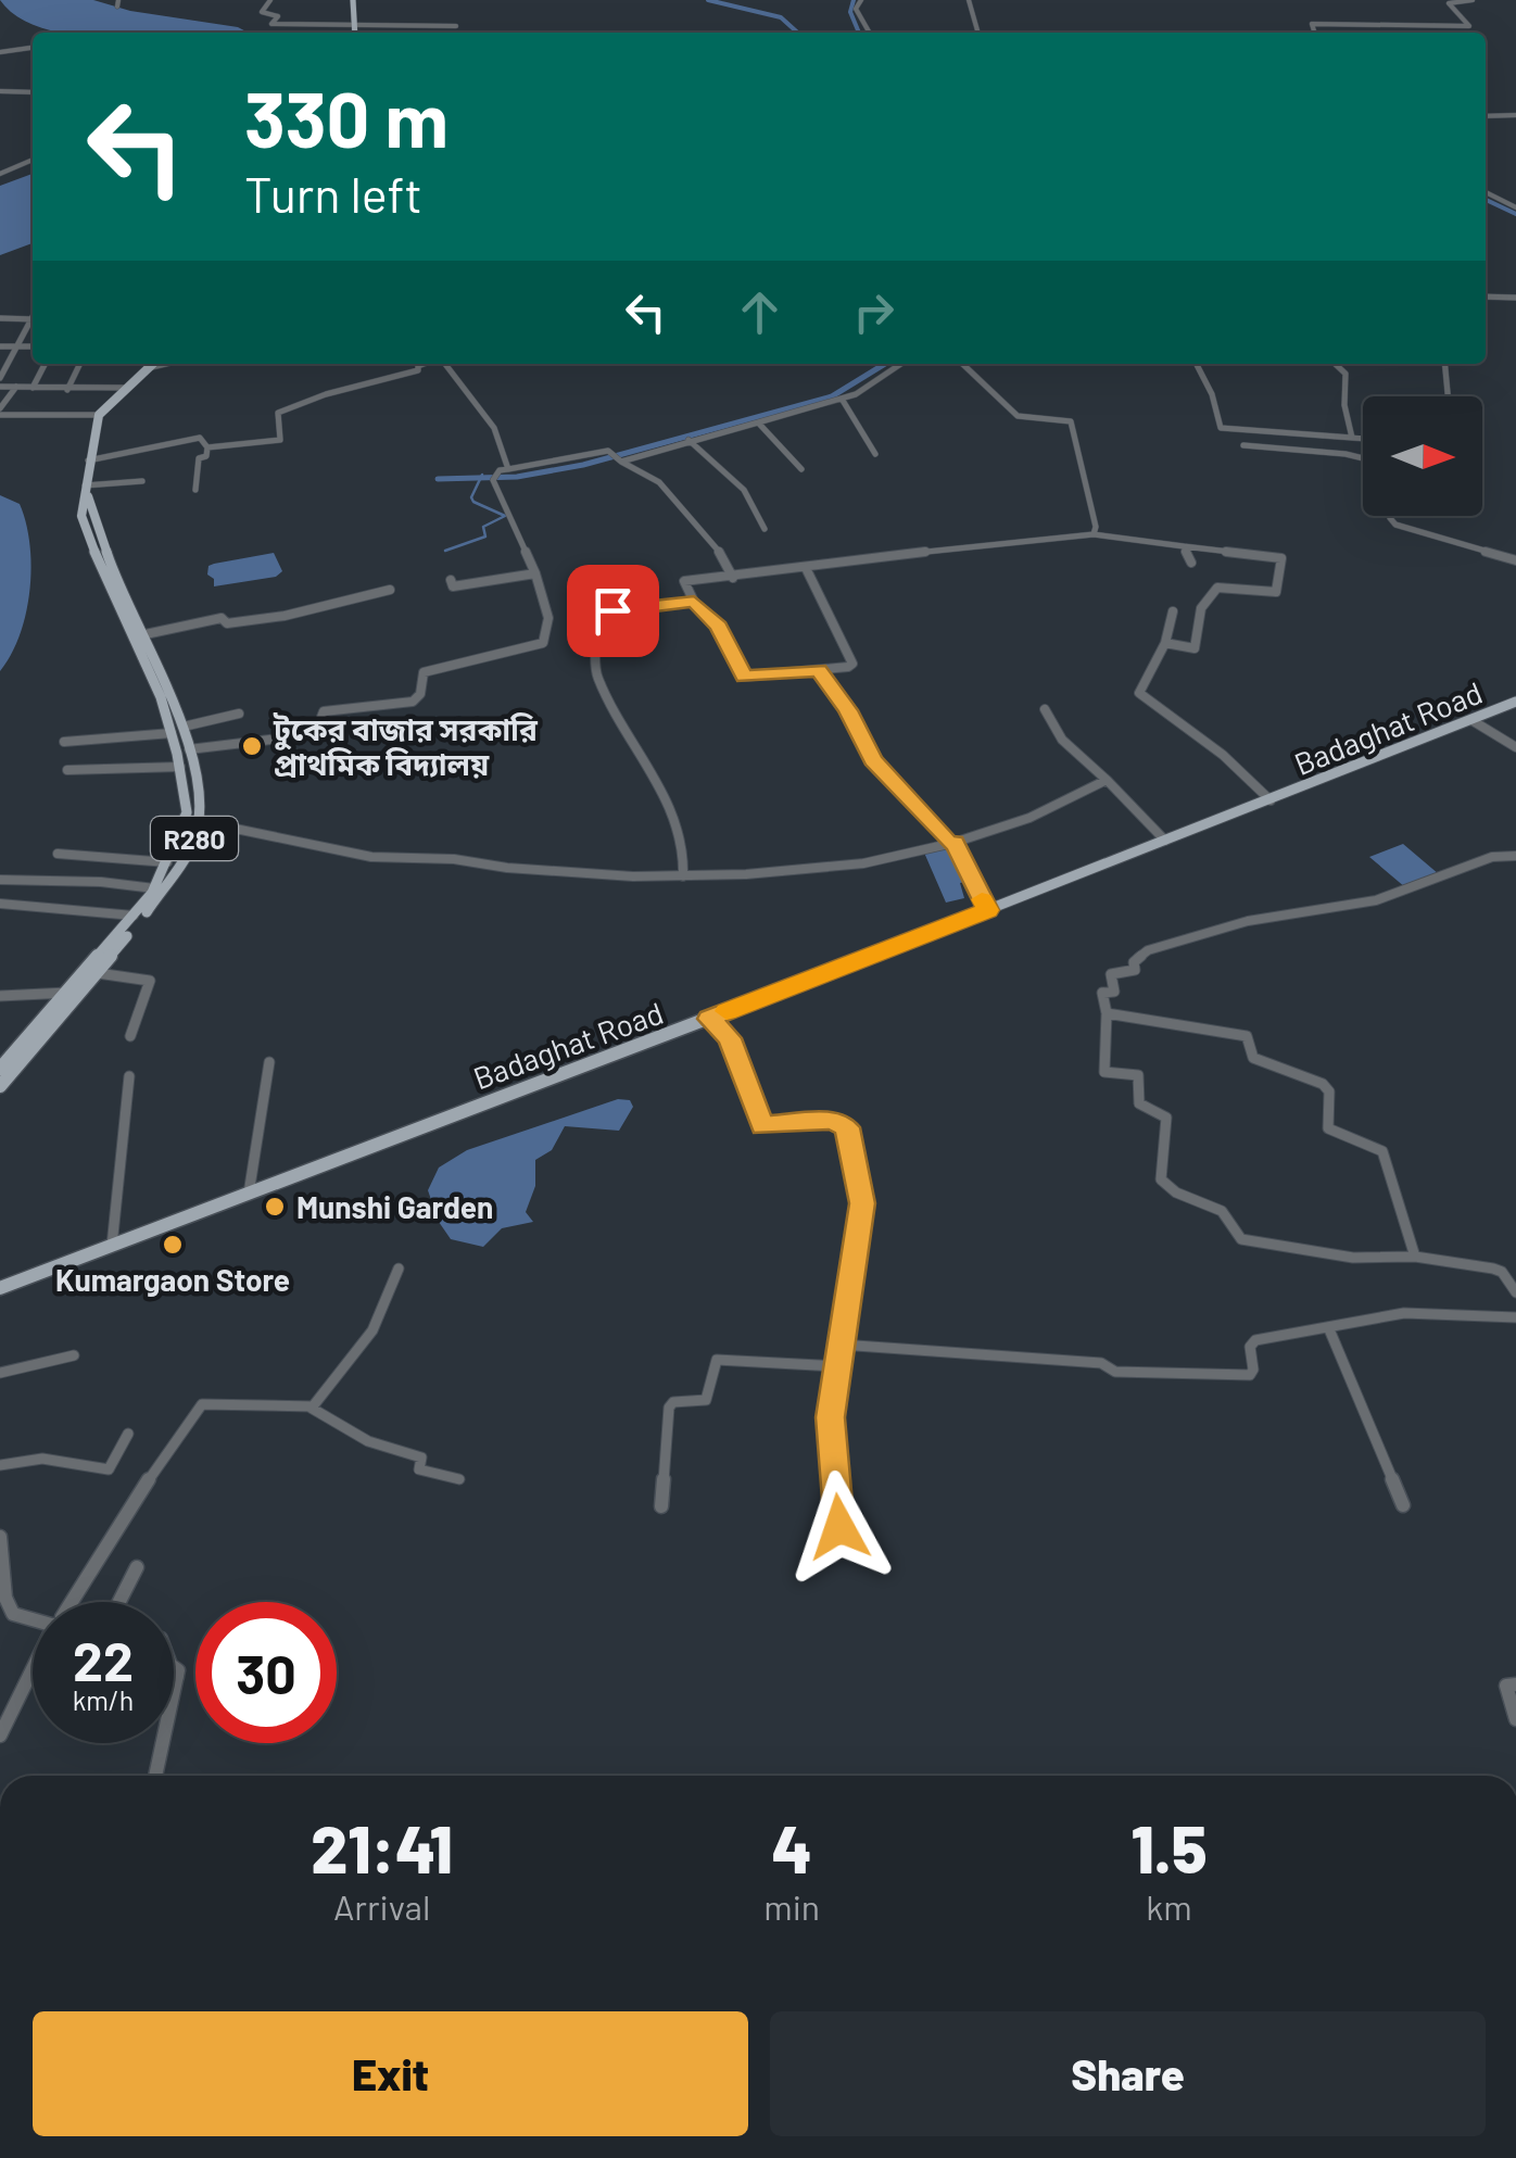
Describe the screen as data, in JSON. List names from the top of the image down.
{
  "streets": {
    "main road": ["Badaghat Road", "R280"]
  },
  "places": ["টুকের বাজার সরকারি প্রাথমিক বিদ্যালয়", "Munshi Garden", "Kumargaon Store"],
  "north": "right",
  "page": {
    "turn": ["330 m", "Turn left"],
    "speed": "22 km/h",
    "limit": "30",
    "eta": [
      "21:41",
      "Arrival",
      "4",
      "min",
      "1.5",
      "km"
    ],
    "buttons": ["Exit", "Share"]
  }
}
